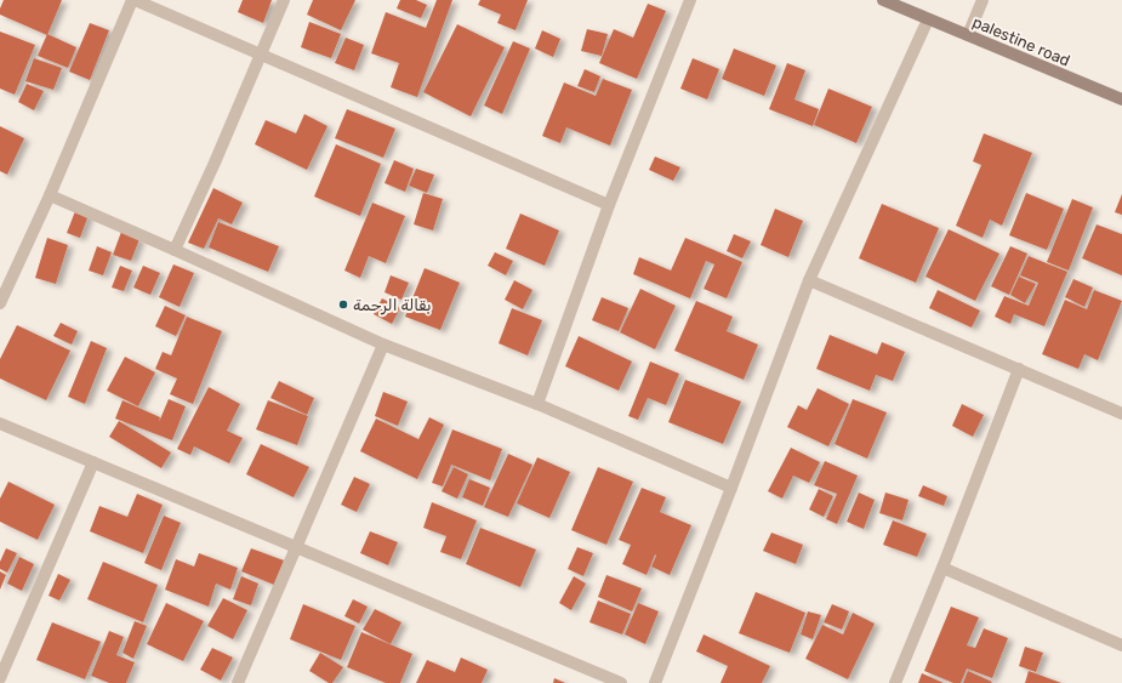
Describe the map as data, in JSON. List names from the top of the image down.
{
  "streets": {
    "street": ["palestine road"]
  },
  "places": ["بقالة الرحمة"]
}
